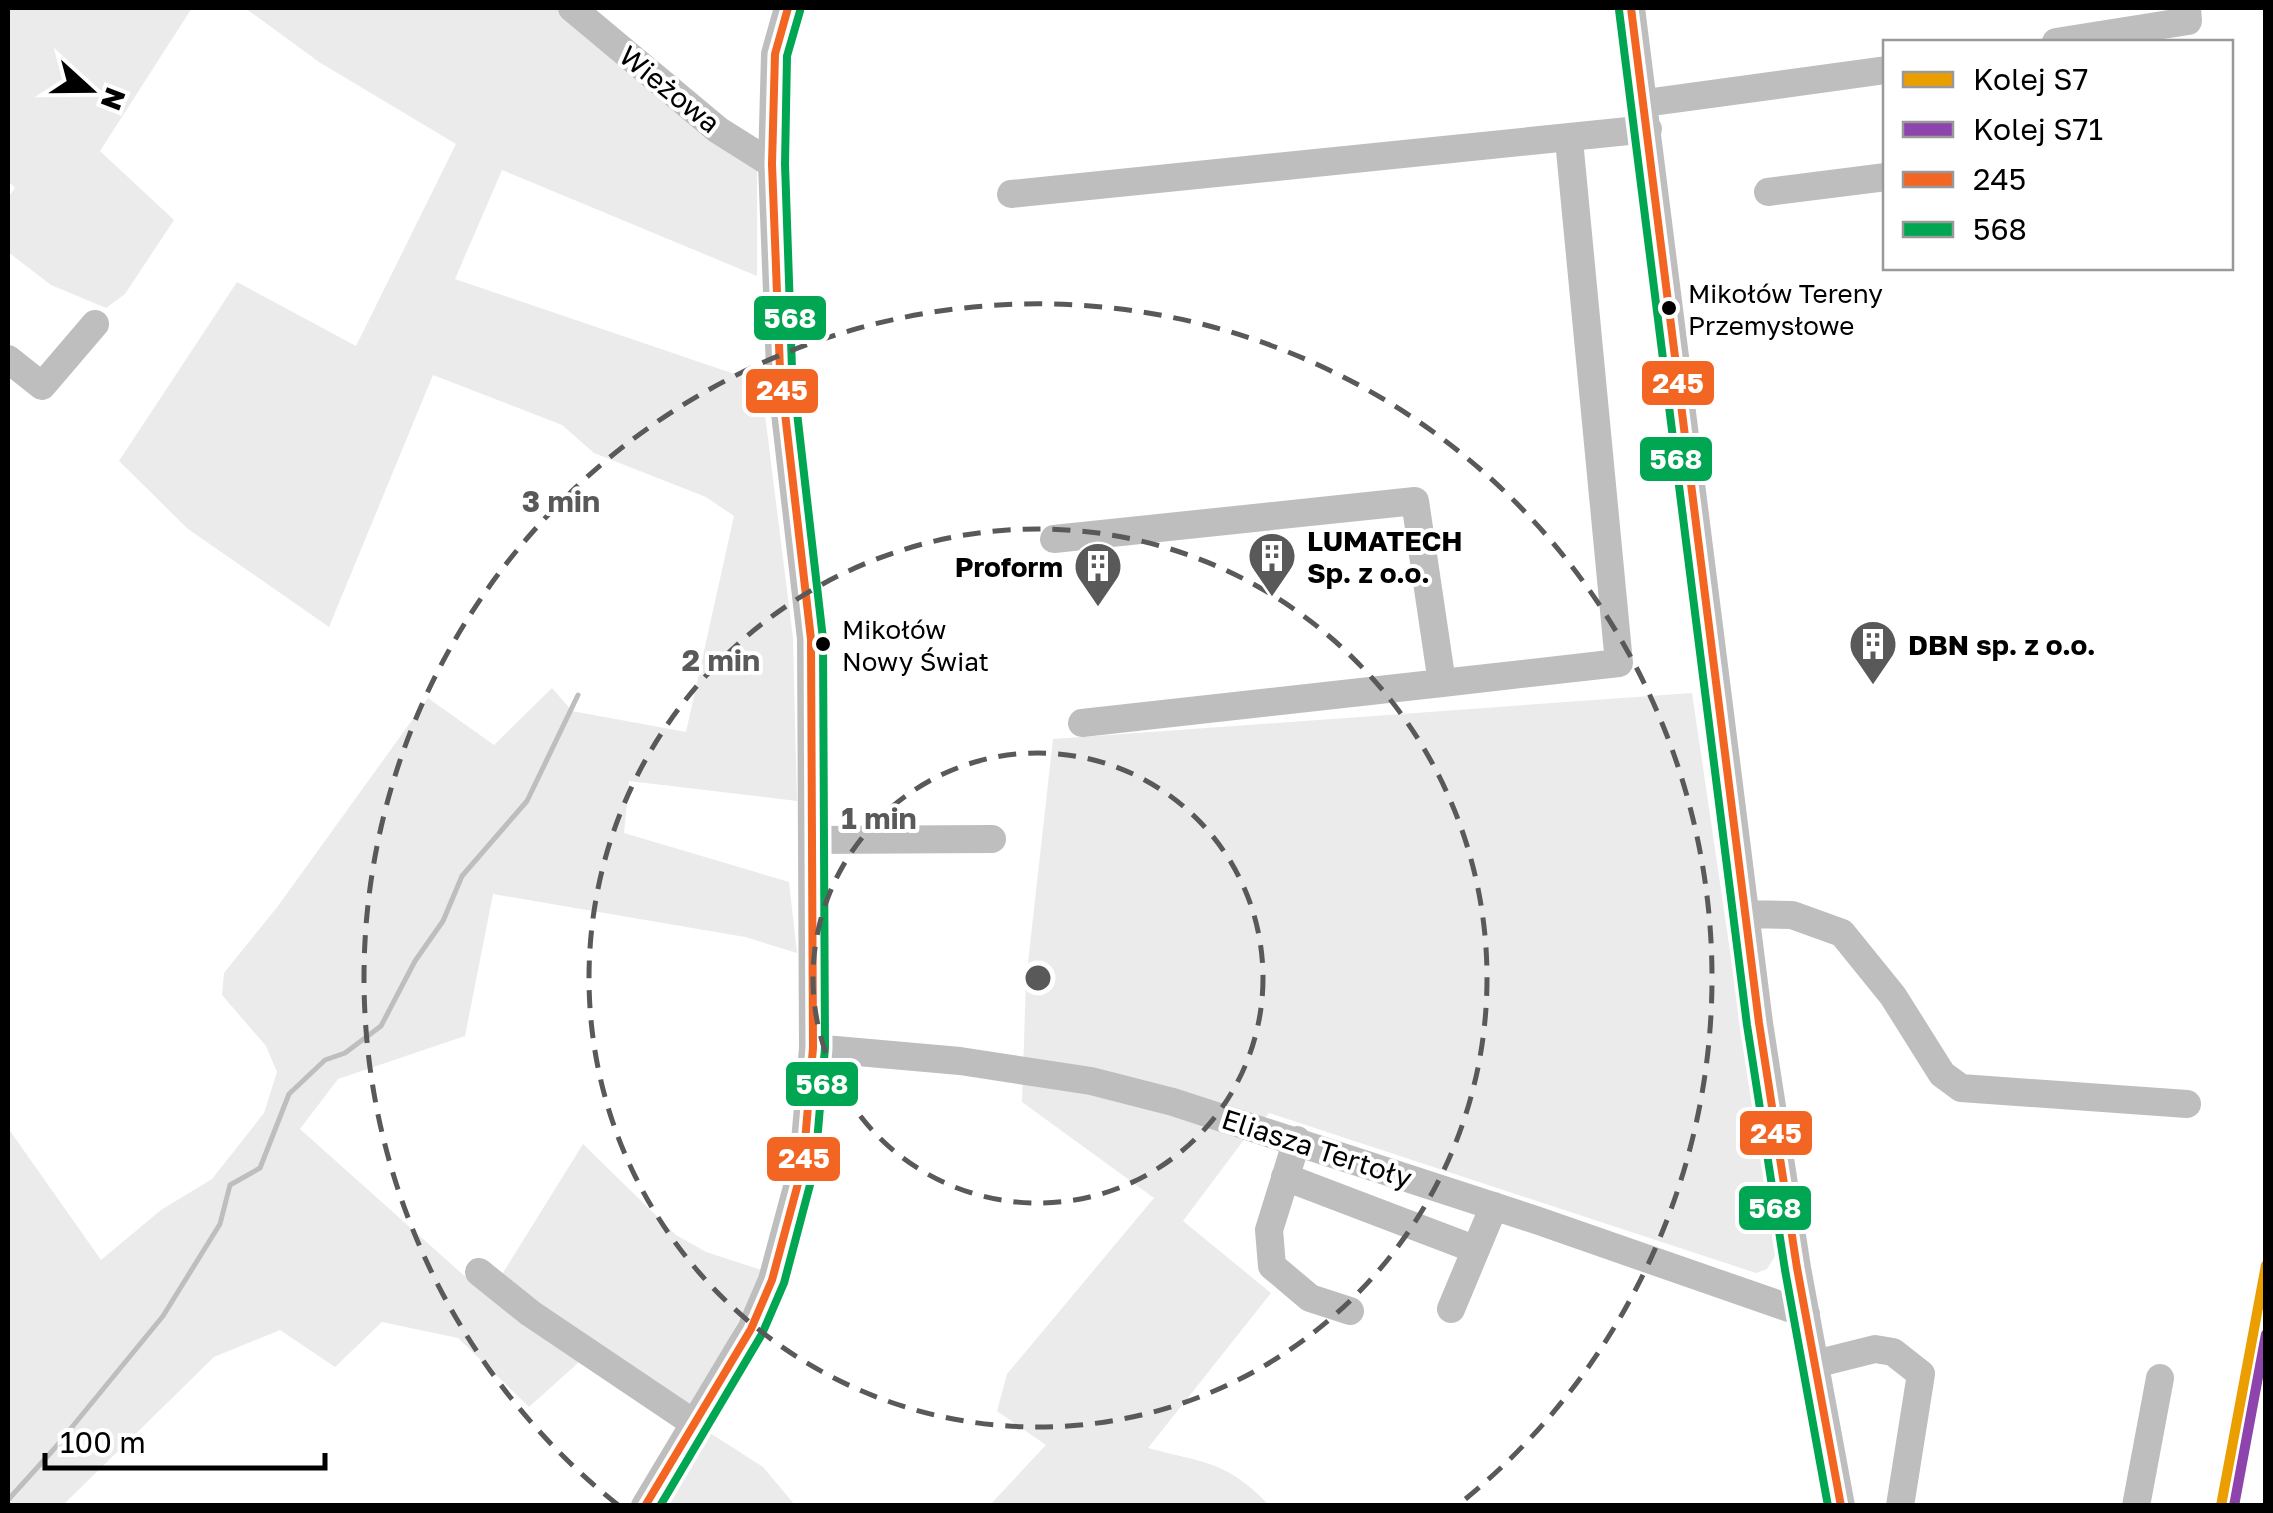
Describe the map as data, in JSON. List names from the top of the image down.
{
  "streets": {
    "street": ["Wieżowa", "Eliasza Tertoły"]
  },
  "places": {
    "other": ["Mikołów Tereny Przemysłowe", "Mikołów Nowy Świat"],
    "building": ["LUMATECH Sp. z o.o.", "Proform", "DBN sp. z o.o."]
  },
  "lines": [
    "transit line 245",
    "transit line 568",
    "rail line S7",
    "rail line S71"
  ],
  "legend": [
    "Kolej S7",
    "Kolej S71",
    "245",
    "568"
  ],
  "scale_bar": "100 m",
  "north": "right",
  "rings": ["3 min", "2 min", "1 min"]
}
